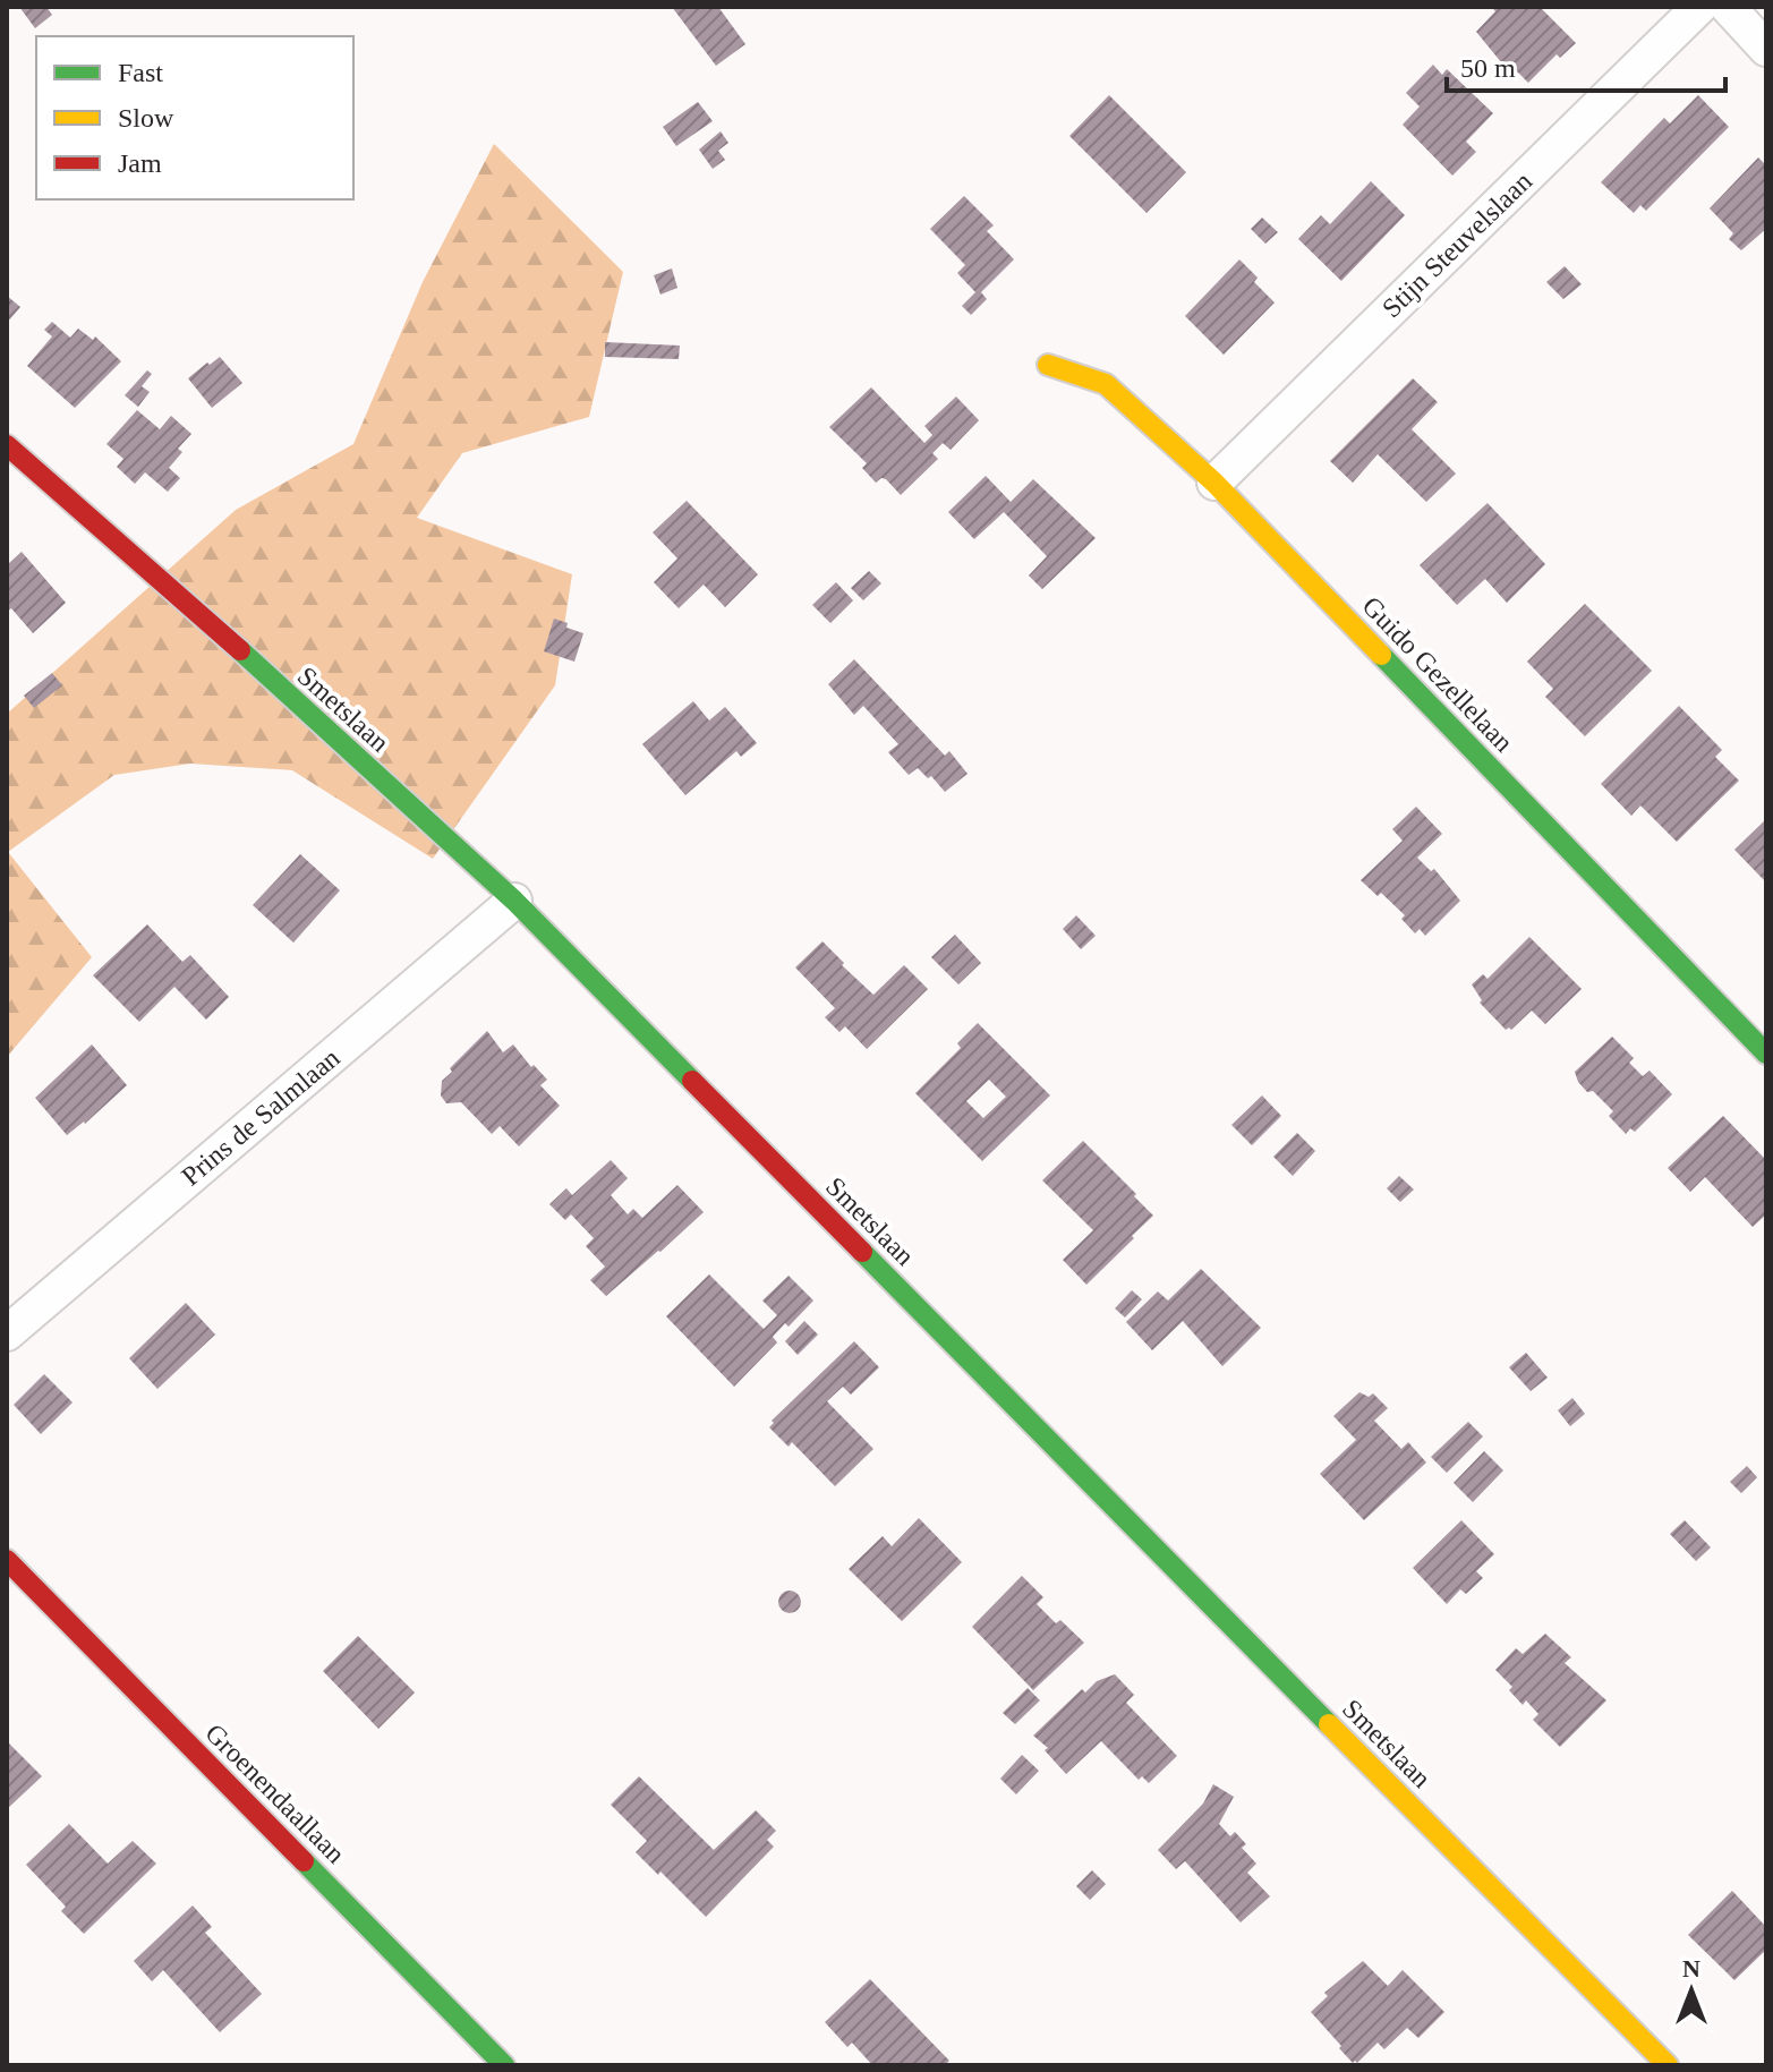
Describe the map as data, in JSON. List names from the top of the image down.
{
  "streets": {
    "street": [
      "Stijn Steuvelslaan",
      "Guido Gezellelaan",
      "Smetslaan",
      "Prins de Salmlaan",
      "Groenendaallaan"
    ]
  },
  "crossings": [
    ["Stijn Steuvelslaan", "Guido Gezellelaan"],
    ["Smetslaan", "Prins de Salmlaan"]
  ],
  "legend": ["Fast", "Slow", "Jam"],
  "scale_bar": "50 m",
  "north": "top"
}
